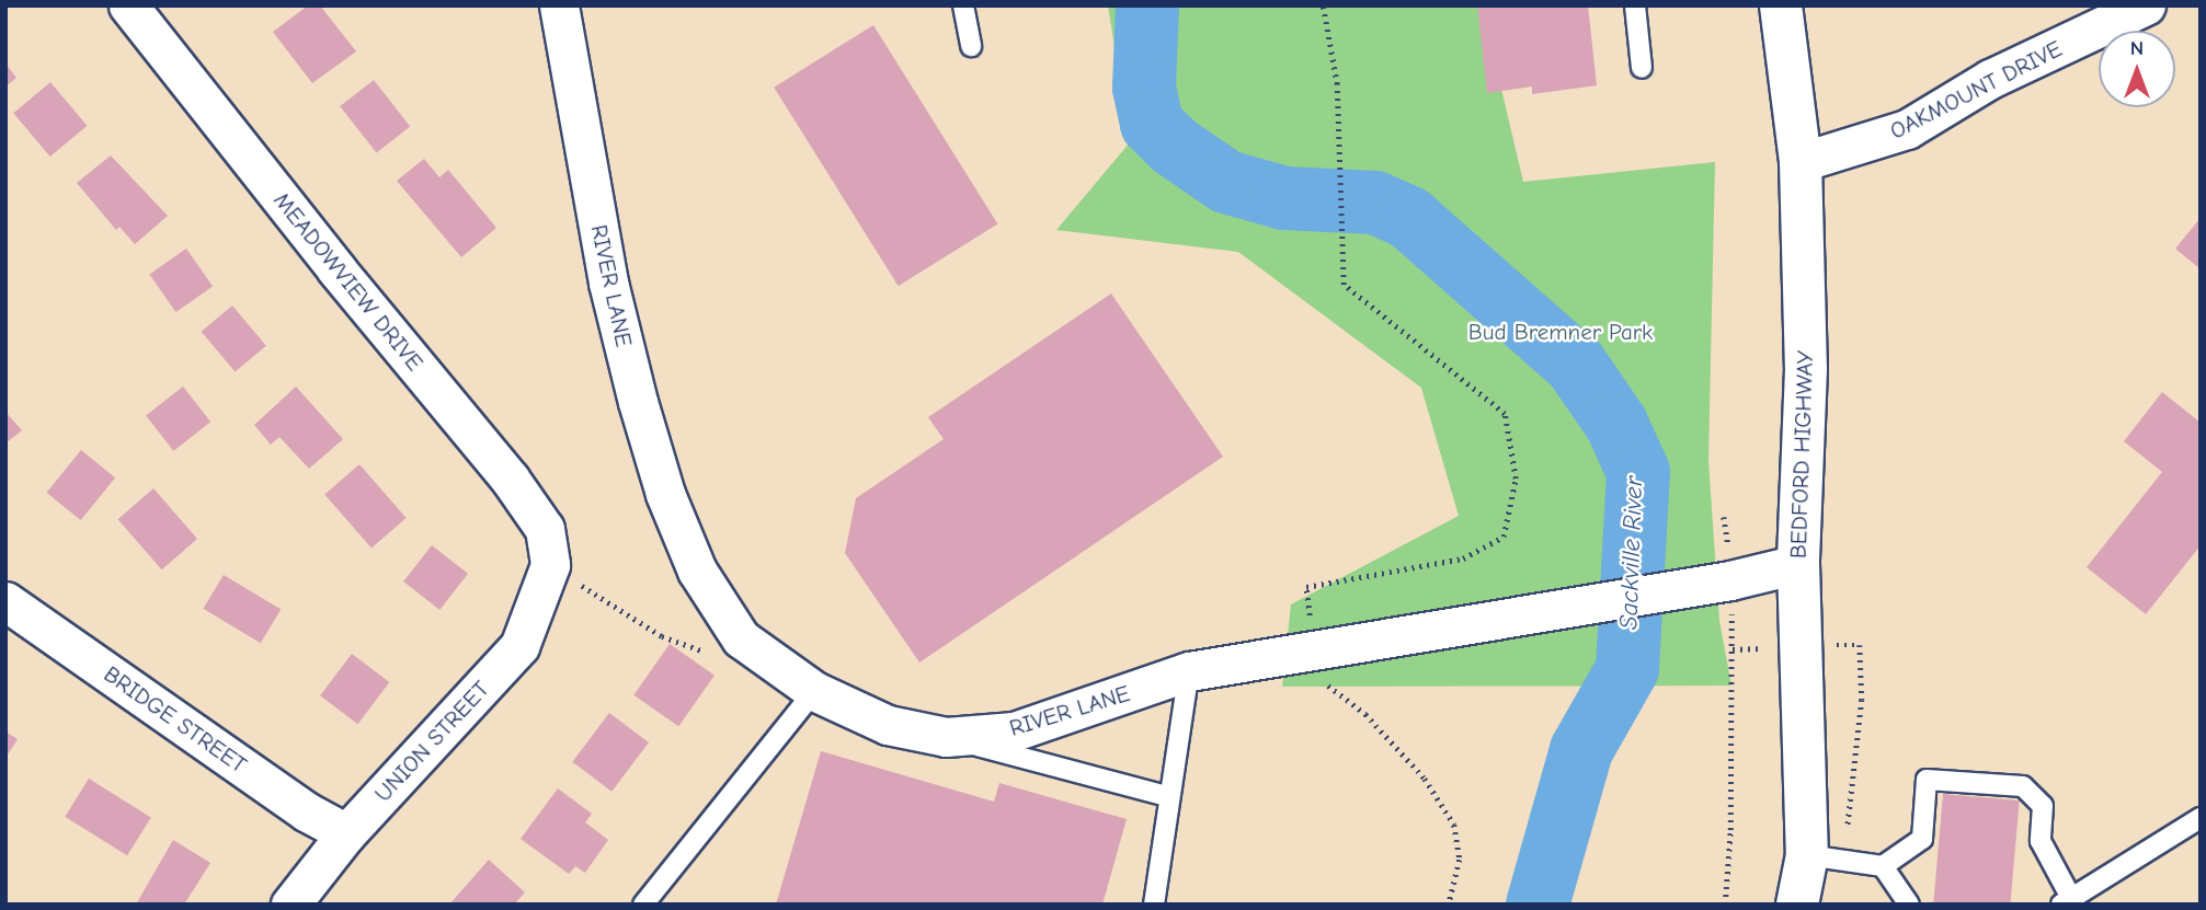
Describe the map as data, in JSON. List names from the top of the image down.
{
  "streets": {
    "main road": ["BEDFORD HIGHWAY"],
    "street": [
      "OAKMOUNT DRIVE",
      "MEADOWVIEW DRIVE",
      "RIVER LANE",
      "BRIDGE STREET",
      "UNION STREET"
    ]
  },
  "crossings": [
    ["OAKMOUNT DRIVE", "BEDFORD HIGHWAY"],
    ["MEADOWVIEW DRIVE", "UNION STREET"],
    ["RIVER LANE", "BEDFORD HIGHWAY"],
    ["BRIDGE STREET", "UNION STREET"]
  ],
  "water": ["Sackville River"],
  "parks": ["Bud Bremner Park"],
  "north": "top"
}
